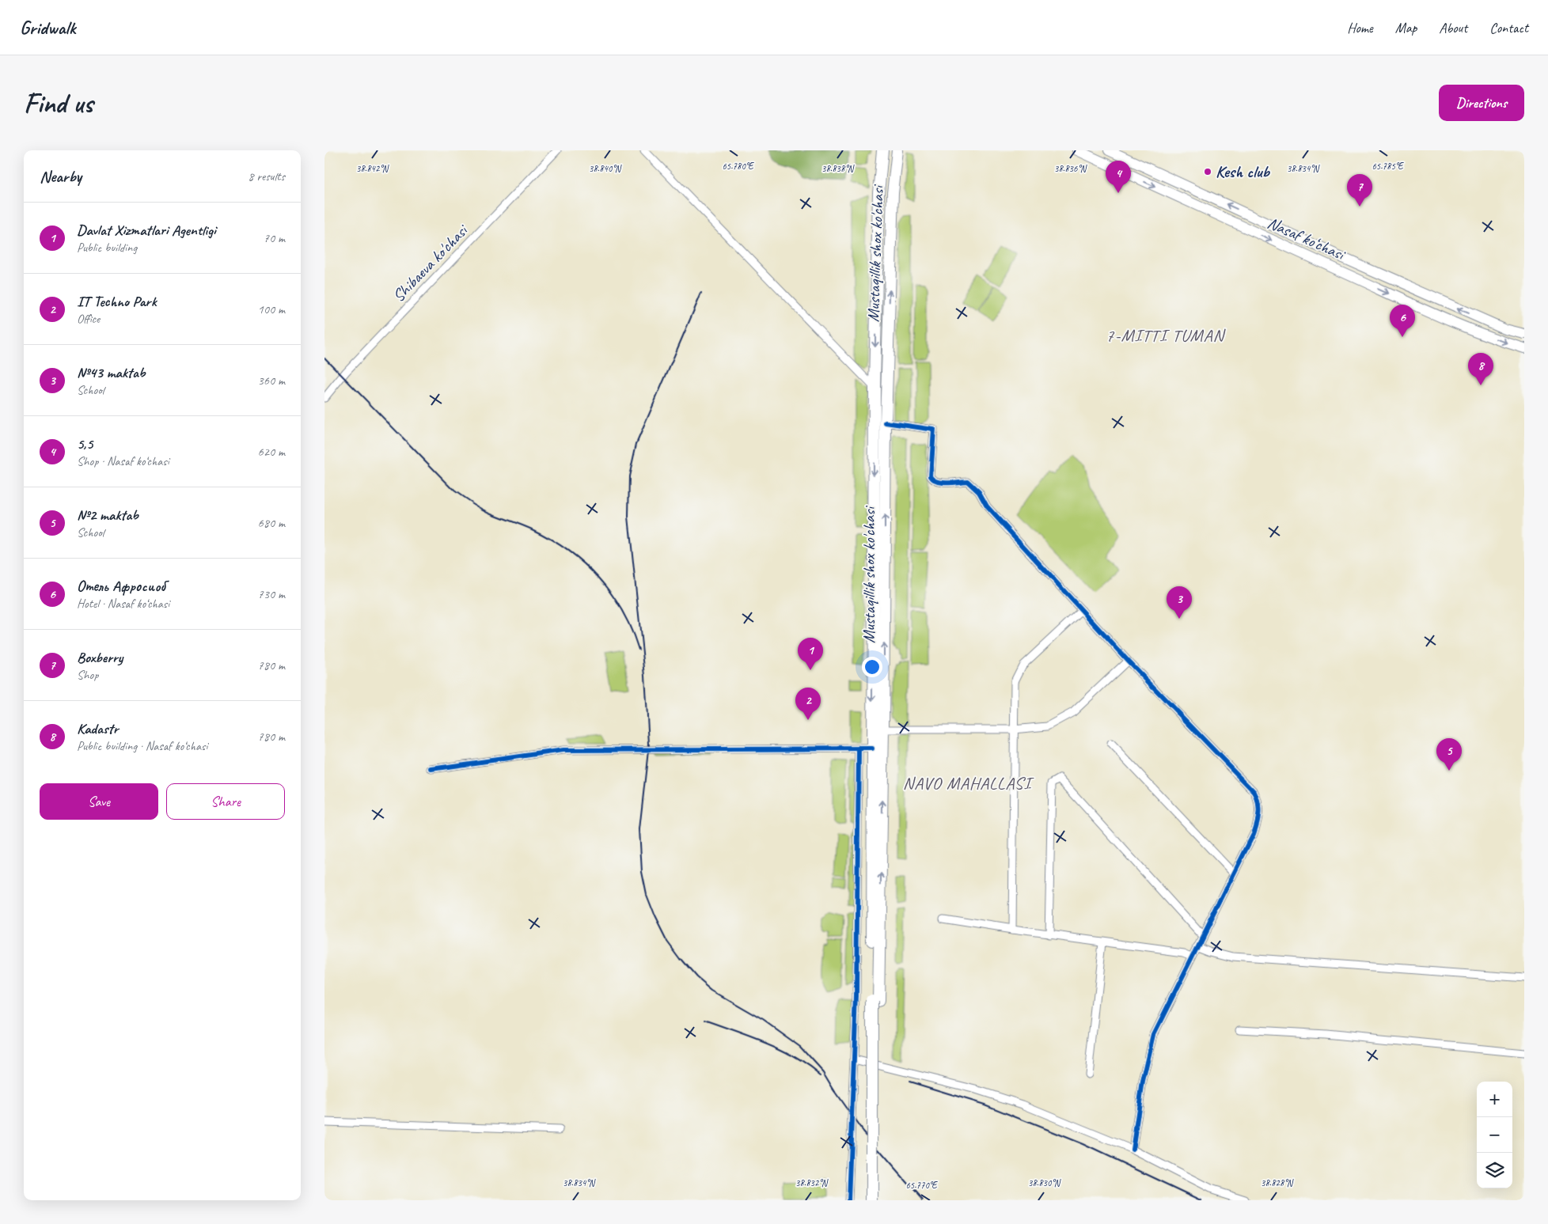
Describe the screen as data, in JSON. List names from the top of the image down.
{
  "streets": {
    "main road": ["Nasaf ko‘chasi", "Mustaqillik shox ko'chasi"],
    "street": ["Shibaeva ko'chasi"]
  },
  "districts": ["7-MITTI TUMAN", "NAVO MAHALLASI"],
  "places": ["Kesh club"],
  "page": {
    "header": "Gridwalk",
    "nav": [
      "Home",
      "Map",
      "About",
      "Contact"
    ],
    "buttons": [
      "Directions",
      ["Save", "Share"]
    ],
    "title": "Find us",
    "heading": ["Nearby", "8 results"],
    "pins": [
      "4",
      "7",
      "6",
      "8",
      "3",
      "1",
      "2",
      "5"
    ],
    "list": [
      {
        "mark": "1",
        "name": "Davlat Xizmatlari Agentligi",
        "note": "Public building",
        "value": "70 m"
      },
      {
        "mark": "2",
        "name": "IT Techno Park",
        "note": "Office",
        "value": "100 m"
      },
      {
        "mark": "3",
        "name": "№43 maktab",
        "note": "School",
        "value": "360 m"
      },
      {
        "mark": "4",
        "name": "5,5",
        "note": "Shop · Nasaf ko‘chasi",
        "value": "620 m"
      },
      {
        "mark": "5",
        "name": "№2 maktab",
        "note": "School",
        "value": "680 m"
      },
      {
        "mark": "6",
        "name": "Отель Афросиоб",
        "note": "Hotel · Nasaf ko‘chasi",
        "value": "730 m"
      },
      {
        "mark": "7",
        "name": "Boxberry",
        "note": "Shop",
        "value": "780 m"
      },
      {
        "mark": "8",
        "name": "Kadastr",
        "note": "Public building · Nasaf ko‘chasi",
        "value": "780 m"
      }
    ],
    "map_buttons": ["+", "−"]
  },
  "coordinates": [
    "65.780°E",
    "65.785°E",
    "38.842°N",
    "38.840°N",
    "38.838°N",
    "38.836°N",
    "38.834°N",
    "38.832°N",
    "38.830°N",
    "38.828°N",
    "65.770°E"
  ]
}
